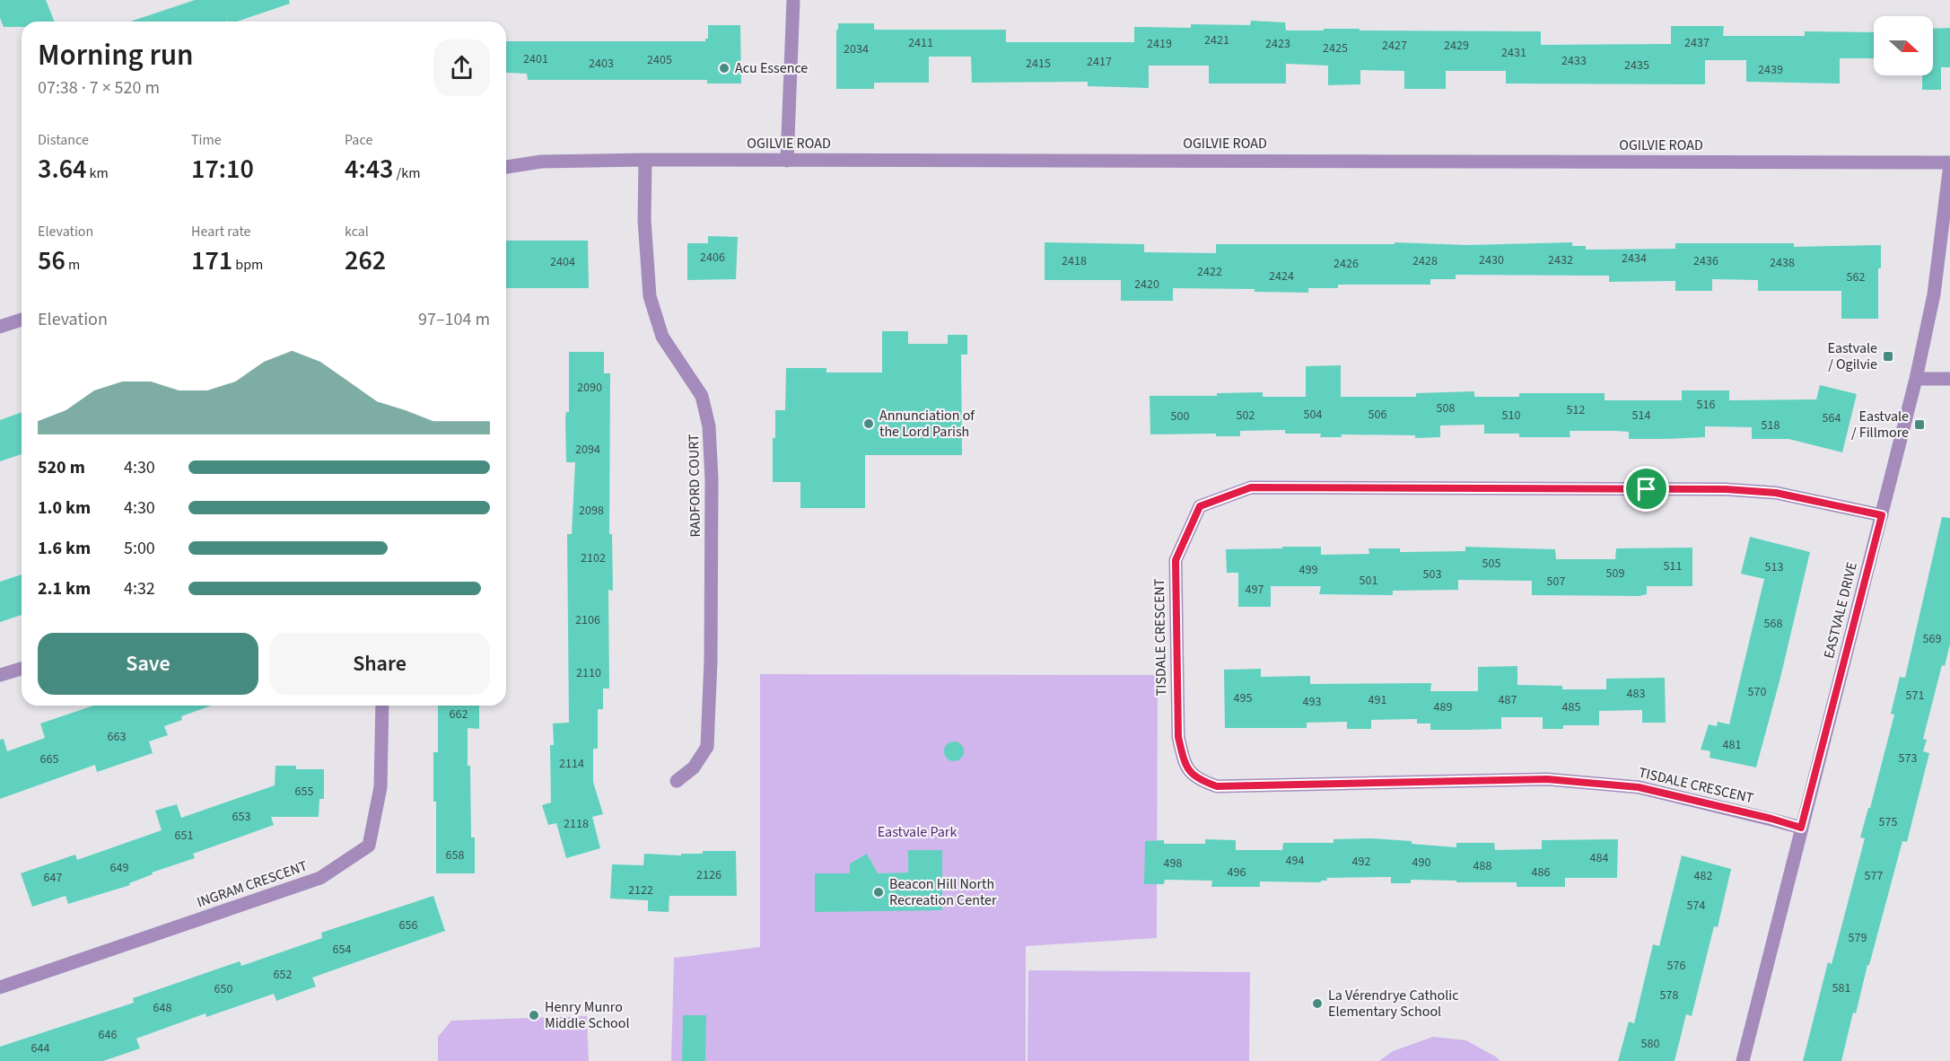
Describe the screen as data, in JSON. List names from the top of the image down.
{
  "streets": {
    "street": [
      "OGILVIE ROAD",
      "RADFORD COURT",
      "EASTVALE DRIVE",
      "TISDALE CRESCENT",
      "INGRAM CRESCENT"
    ]
  },
  "crossings": [
    ["OGILVIE ROAD", "RADFORD COURT"],
    ["OGILVIE ROAD", "EASTVALE DRIVE"],
    ["EASTVALE DRIVE", "TISDALE CRESCENT"]
  ],
  "parks": ["Eastvale Park"],
  "places": {
    "other": [
      "Acu Essence",
      "Annunciation of the Lord Parish",
      "Beacon Hill North Recreation Center",
      "La Vérendrye Catholic Elementary School",
      "Henry Munro Middle School"
    ],
    "transit": ["Eastvale / Ogilvie", "Eastvale / Fillmore"]
  },
  "house_numbers": [
    "2421",
    "2411",
    "2437",
    "2419",
    "2423",
    "2427",
    "2429",
    "2425",
    "2034",
    "2431",
    "2401",
    "2405",
    "2433",
    "2417",
    "2403",
    "2415",
    "2435",
    "2439",
    "2406",
    "2434",
    "2430",
    "2432",
    "2418",
    "2428",
    "2436",
    "2404",
    "2438",
    "2426",
    "2422",
    "2424",
    "562",
    "2420",
    "2090",
    "516",
    "508",
    "512",
    "504",
    "506",
    "502",
    "510",
    "514",
    "500",
    "564",
    "518",
    "2094",
    "2098",
    "2102",
    "505",
    "511",
    "513",
    "499",
    "509",
    "503",
    "501",
    "507",
    "497",
    "2106",
    "568",
    "569",
    "2110",
    "570",
    "483",
    "571",
    "495",
    "491",
    "487",
    "493",
    "489",
    "485",
    "662",
    "663",
    "481",
    "573",
    "665",
    "2114",
    "655",
    "653",
    "575",
    "2118",
    "651",
    "658",
    "484",
    "494",
    "492",
    "490",
    "498",
    "488",
    "649",
    "496",
    "486",
    "2126",
    "482",
    "577",
    "647",
    "2122",
    "574",
    "656",
    "579",
    "654",
    "576",
    "652",
    "581",
    "650",
    "578",
    "648",
    "646",
    "580",
    "644"
  ],
  "north": "right",
  "page": {
    "heading": ["Morning run", "07:38 · 7 × 520 m"],
    "stats": [
      ["Distance", "3.64 km"],
      ["Time", "17:10"],
      ["Pace", "4:43 /km"],
      ["Elevation", "56 m"],
      ["Heart rate", "171 bpm"],
      ["kcal", "262"]
    ],
    "chart": ["Elevation", "97–104 m"],
    "list": [
      {
        "name": "520 m",
        "note": "4:30"
      },
      {
        "name": "1.0 km",
        "note": "4:30"
      },
      {
        "name": "1.6 km",
        "note": "5:00"
      },
      {
        "name": "2.1 km",
        "note": "4:32"
      }
    ],
    "buttons": ["Save", "Share"]
  }
}
